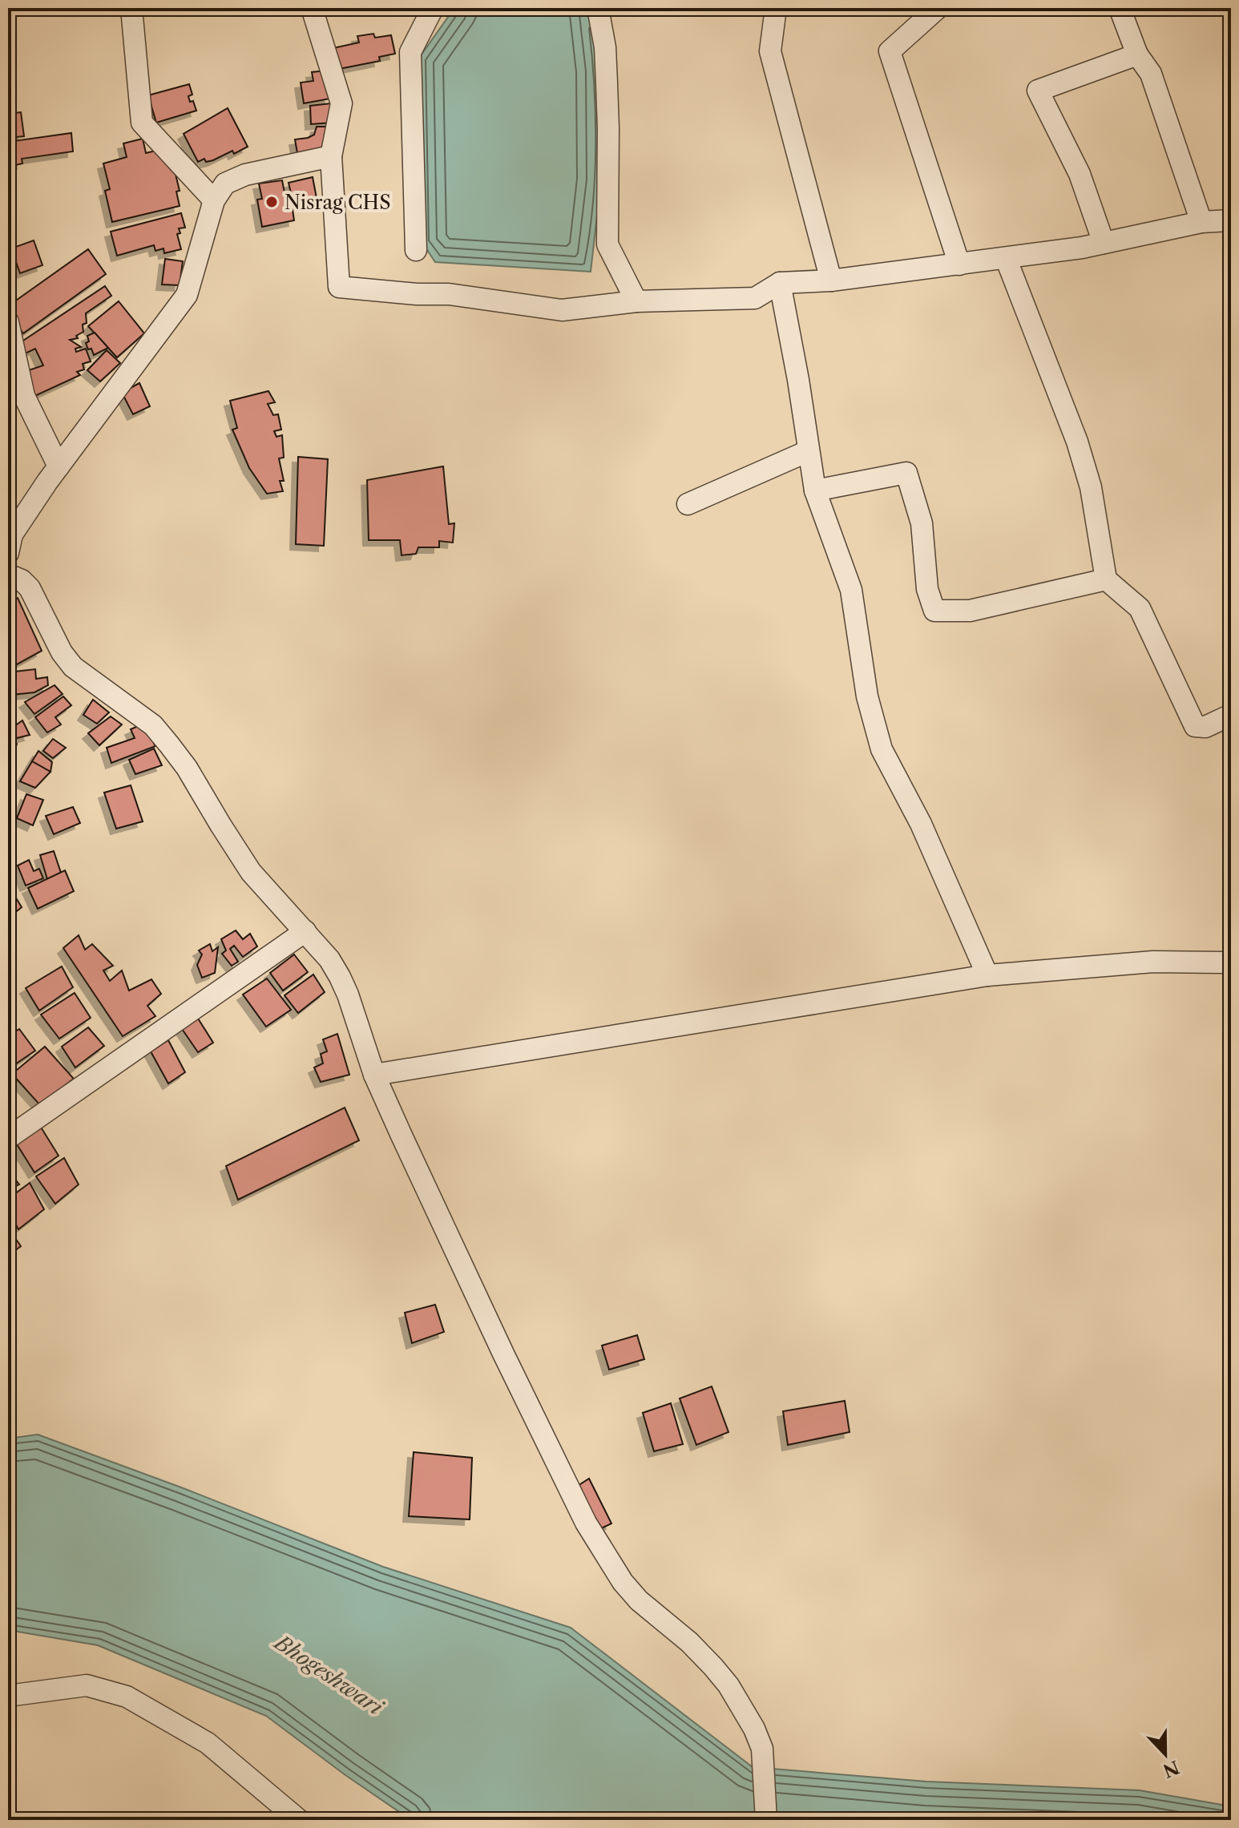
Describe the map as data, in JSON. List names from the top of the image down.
{
  "water": ["Bhogeshwari"],
  "places": ["Nisrag CHS"],
  "north": "bottom"
}
